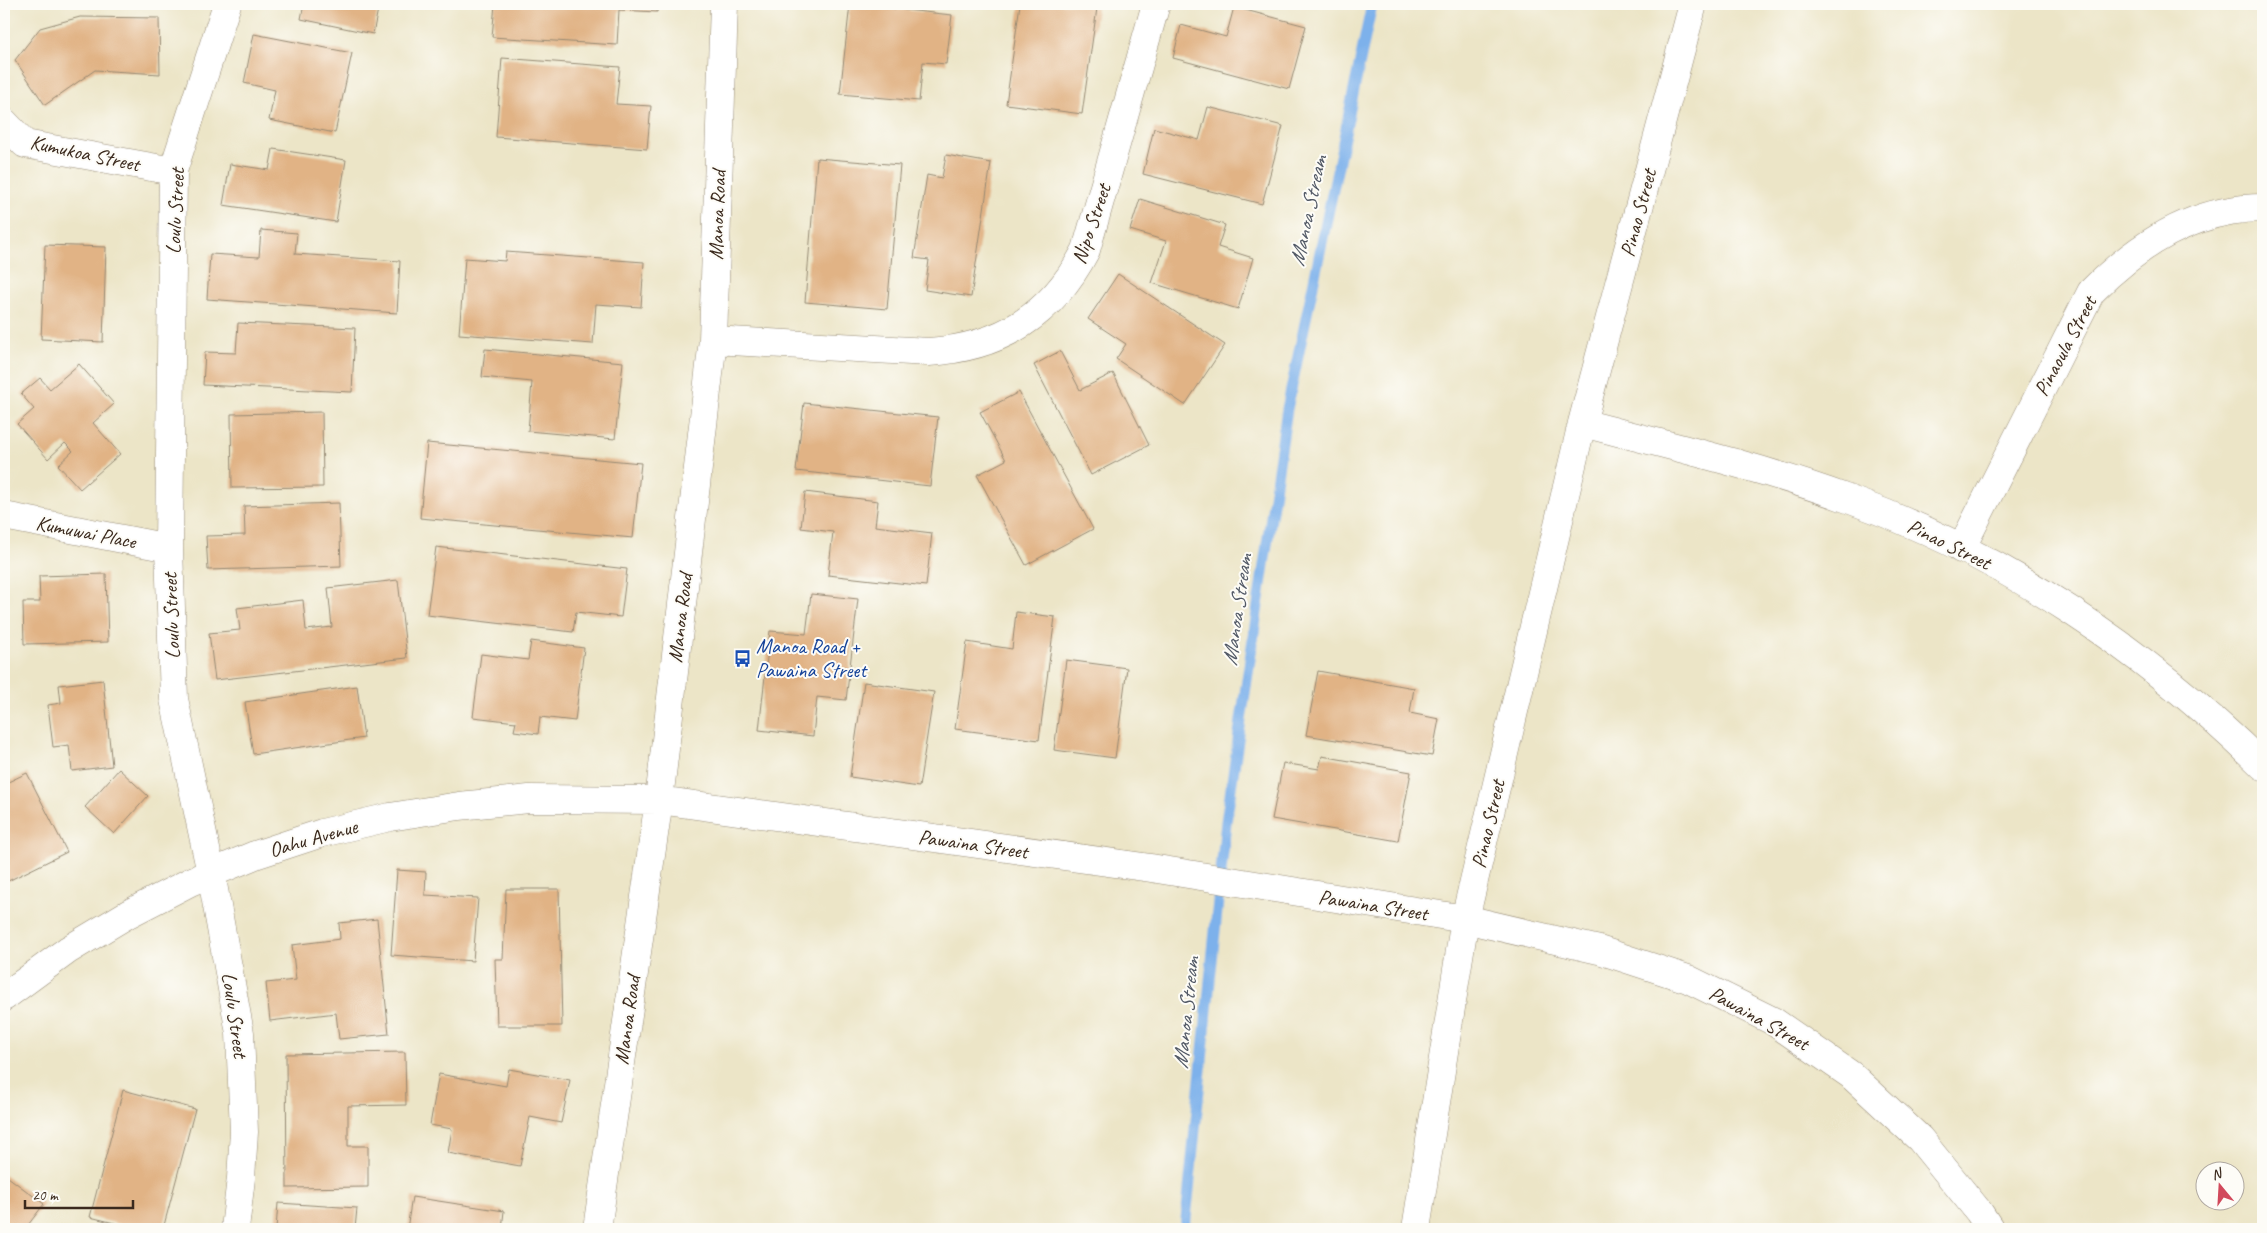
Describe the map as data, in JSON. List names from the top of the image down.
{
  "streets": {
    "street": [
      "Kumukoa Street",
      "Loulu Street",
      "Pinao Street",
      "Manoa Road",
      "Nipo Street",
      "Pinaoula Street",
      "Kumuwai Place",
      "Oahu Avenue",
      "Pawaina Street"
    ]
  },
  "crossings": [
    ["Kumukoa Street", "Loulu Street"],
    ["Loulu Street", "Kumuwai Place"],
    ["Loulu Street", "Oahu Avenue"],
    ["Pinao Street", "Pinaoula Street"],
    ["Pinao Street", "Pawaina Street"],
    ["Manoa Road", "Nipo Street"],
    ["Manoa Road", "Oahu Avenue"],
    ["Manoa Road", "Pawaina Street"],
    ["Oahu Avenue", "Pawaina Street"]
  ],
  "water": ["Manoa Stream"],
  "places": {
    "bus stop": ["Manoa Road + Pawaina Street"]
  },
  "scale_bar": "20 m",
  "north": "top"
}
